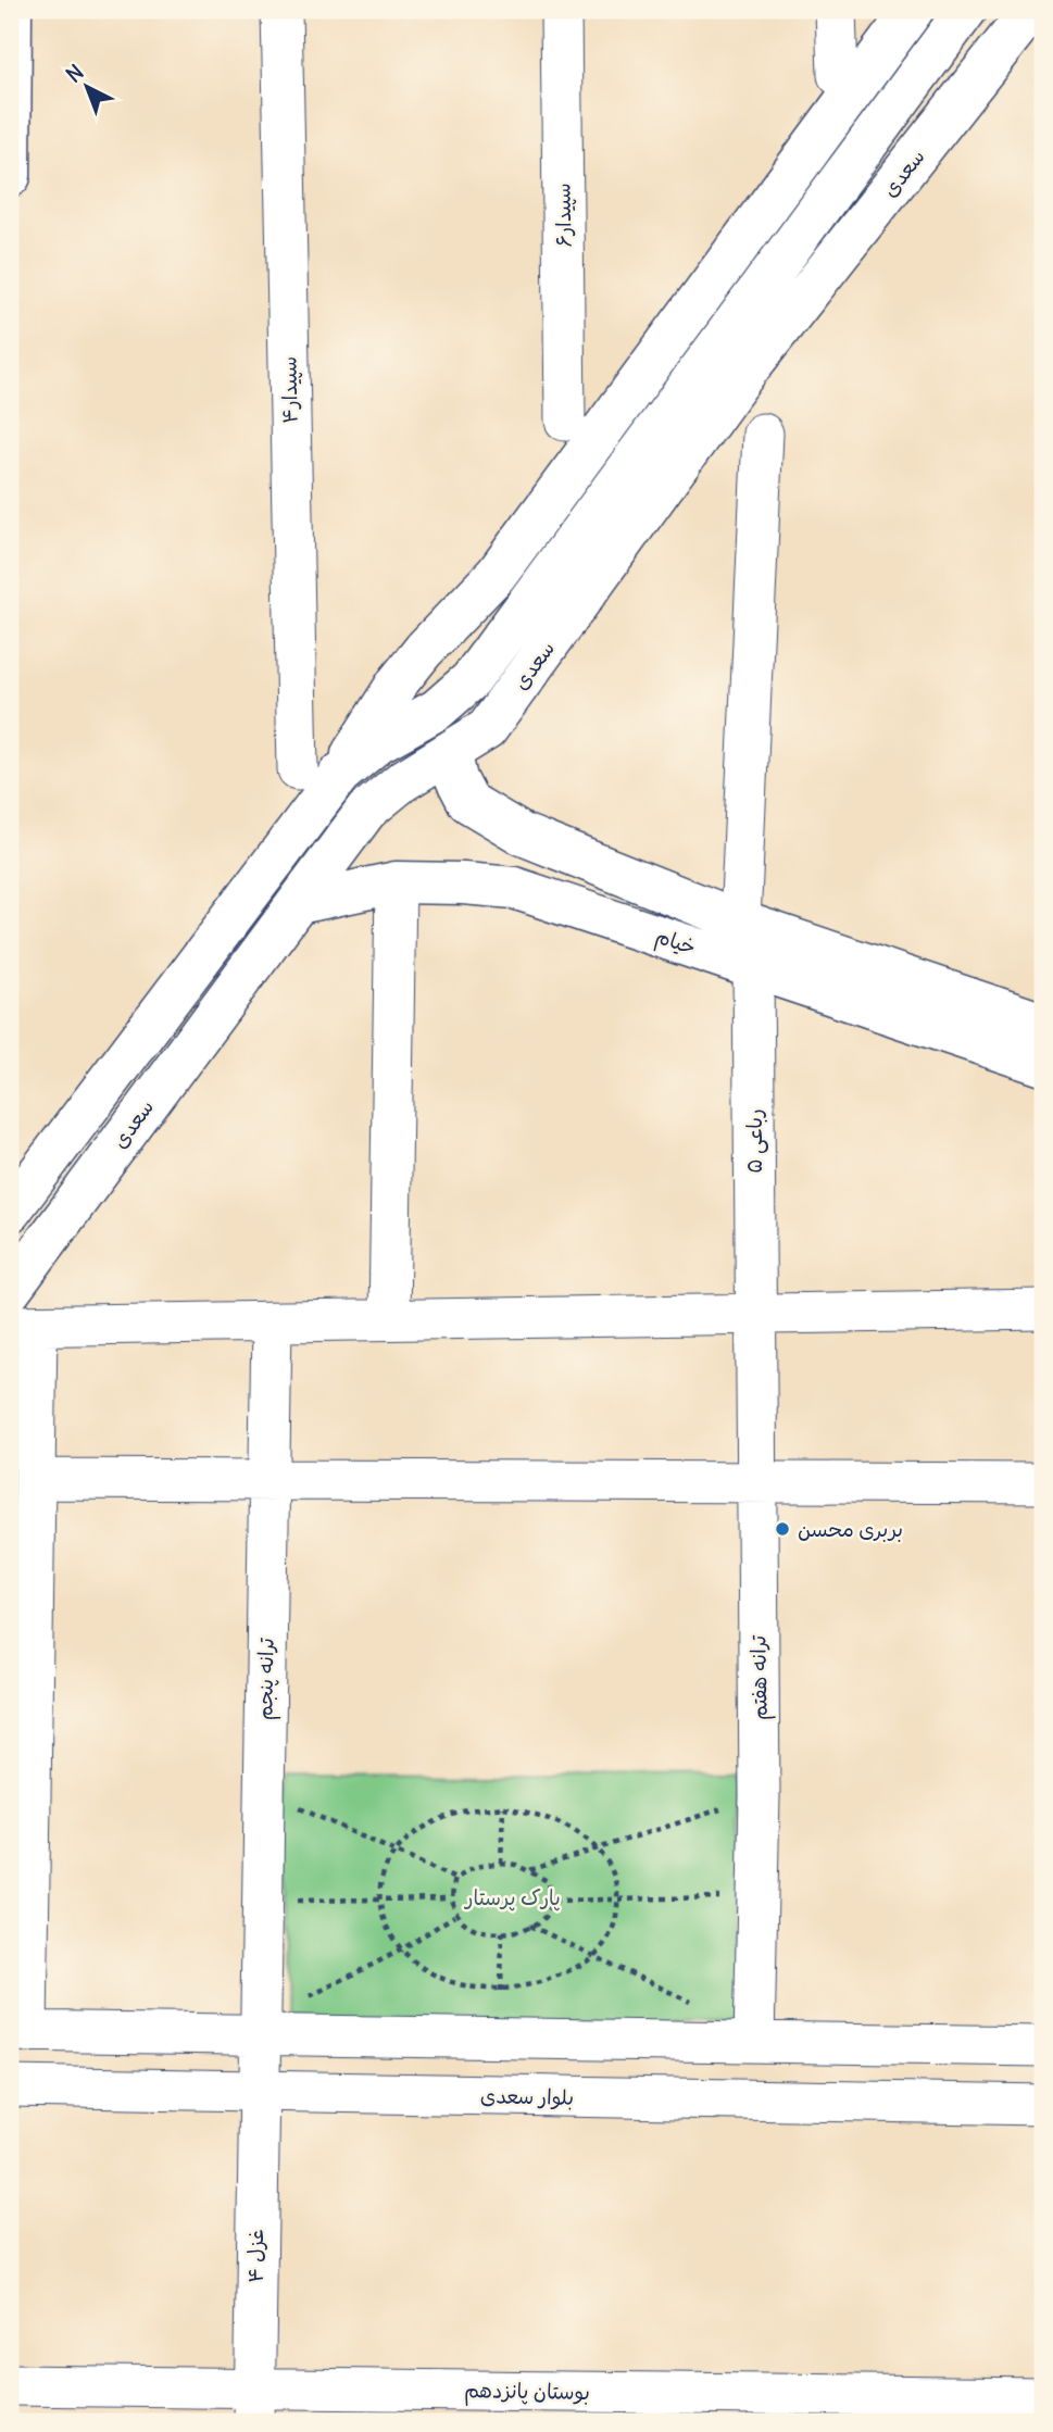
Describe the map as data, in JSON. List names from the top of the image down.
{
  "streets": {
    "street": [
      "سعدی",
      "سپیدار۶",
      "سپیدار۴",
      "خیام",
      "رباعی ۵",
      "ترانه هفتم",
      "ترانه پنجم",
      "بلوار سعدی",
      "غزل ۴",
      "بوستان پانزدهم"
    ]
  },
  "crossings": [
    ["سعدی", "خیام"],
    ["خیام", "رباعی ۵"],
    ["رباعی ۵", "ترانه هفتم"],
    ["ترانه پنجم", "غزل ۴"],
    ["بلوار سعدی", "غزل ۴"],
    ["غزل ۴", "بوستان پانزدهم"]
  ],
  "parks": ["پارک پرستار"],
  "places": ["بربری محسن"],
  "north": "top left"
}
